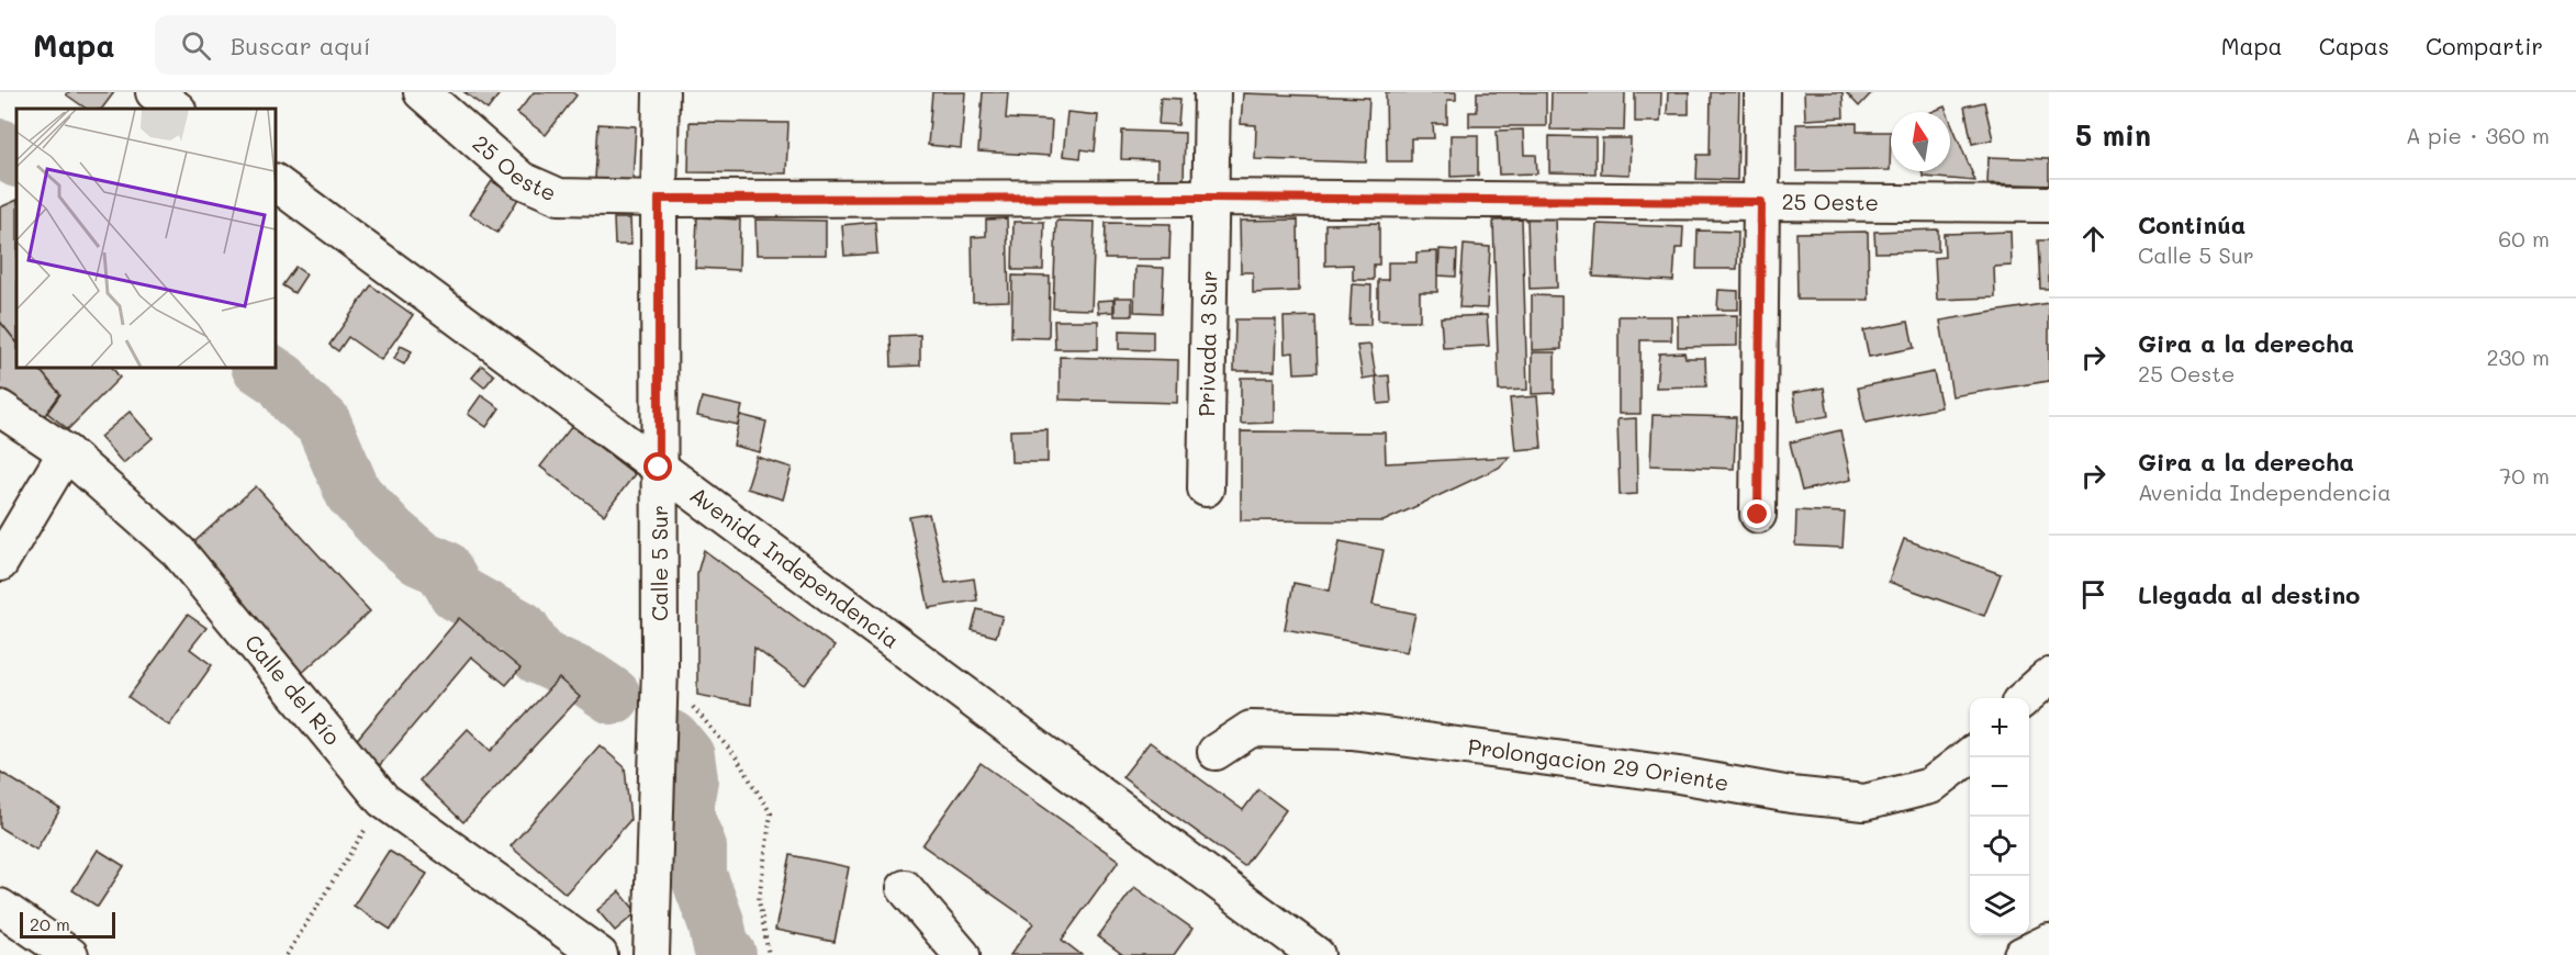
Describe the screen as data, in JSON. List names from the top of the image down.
{
  "streets": {
    "street": [
      "25 Oeste",
      "Privada 3 Sur",
      "Calle 5 Sur",
      "Avenida Independencia",
      "Calle del Río",
      "Prolongacion 29 Oriente"
    ]
  },
  "crossings": [
    ["25 Oeste", "Privada 3 Sur"],
    ["25 Oeste", "Calle 5 Sur"],
    ["Calle 5 Sur", "Avenida Independencia"]
  ],
  "scale_bar": "20 m",
  "north": "top",
  "page": {
    "header": "Mapa",
    "search": "Buscar aquí",
    "nav": ["Mapa", "Capas", "Compartir"],
    "heading": ["5 min", "A pie · 360 m"],
    "list": [
      ["Continúa", "Calle 5 Sur", "60 m"],
      ["Gira a la derecha", "25 Oeste", "230 m"],
      ["Gira a la derecha", "Avenida Independencia", "70 m"],
      "Llegada al destino"
    ],
    "map_buttons": ["+", "−"],
    "scale": "20 m"
  }
}
